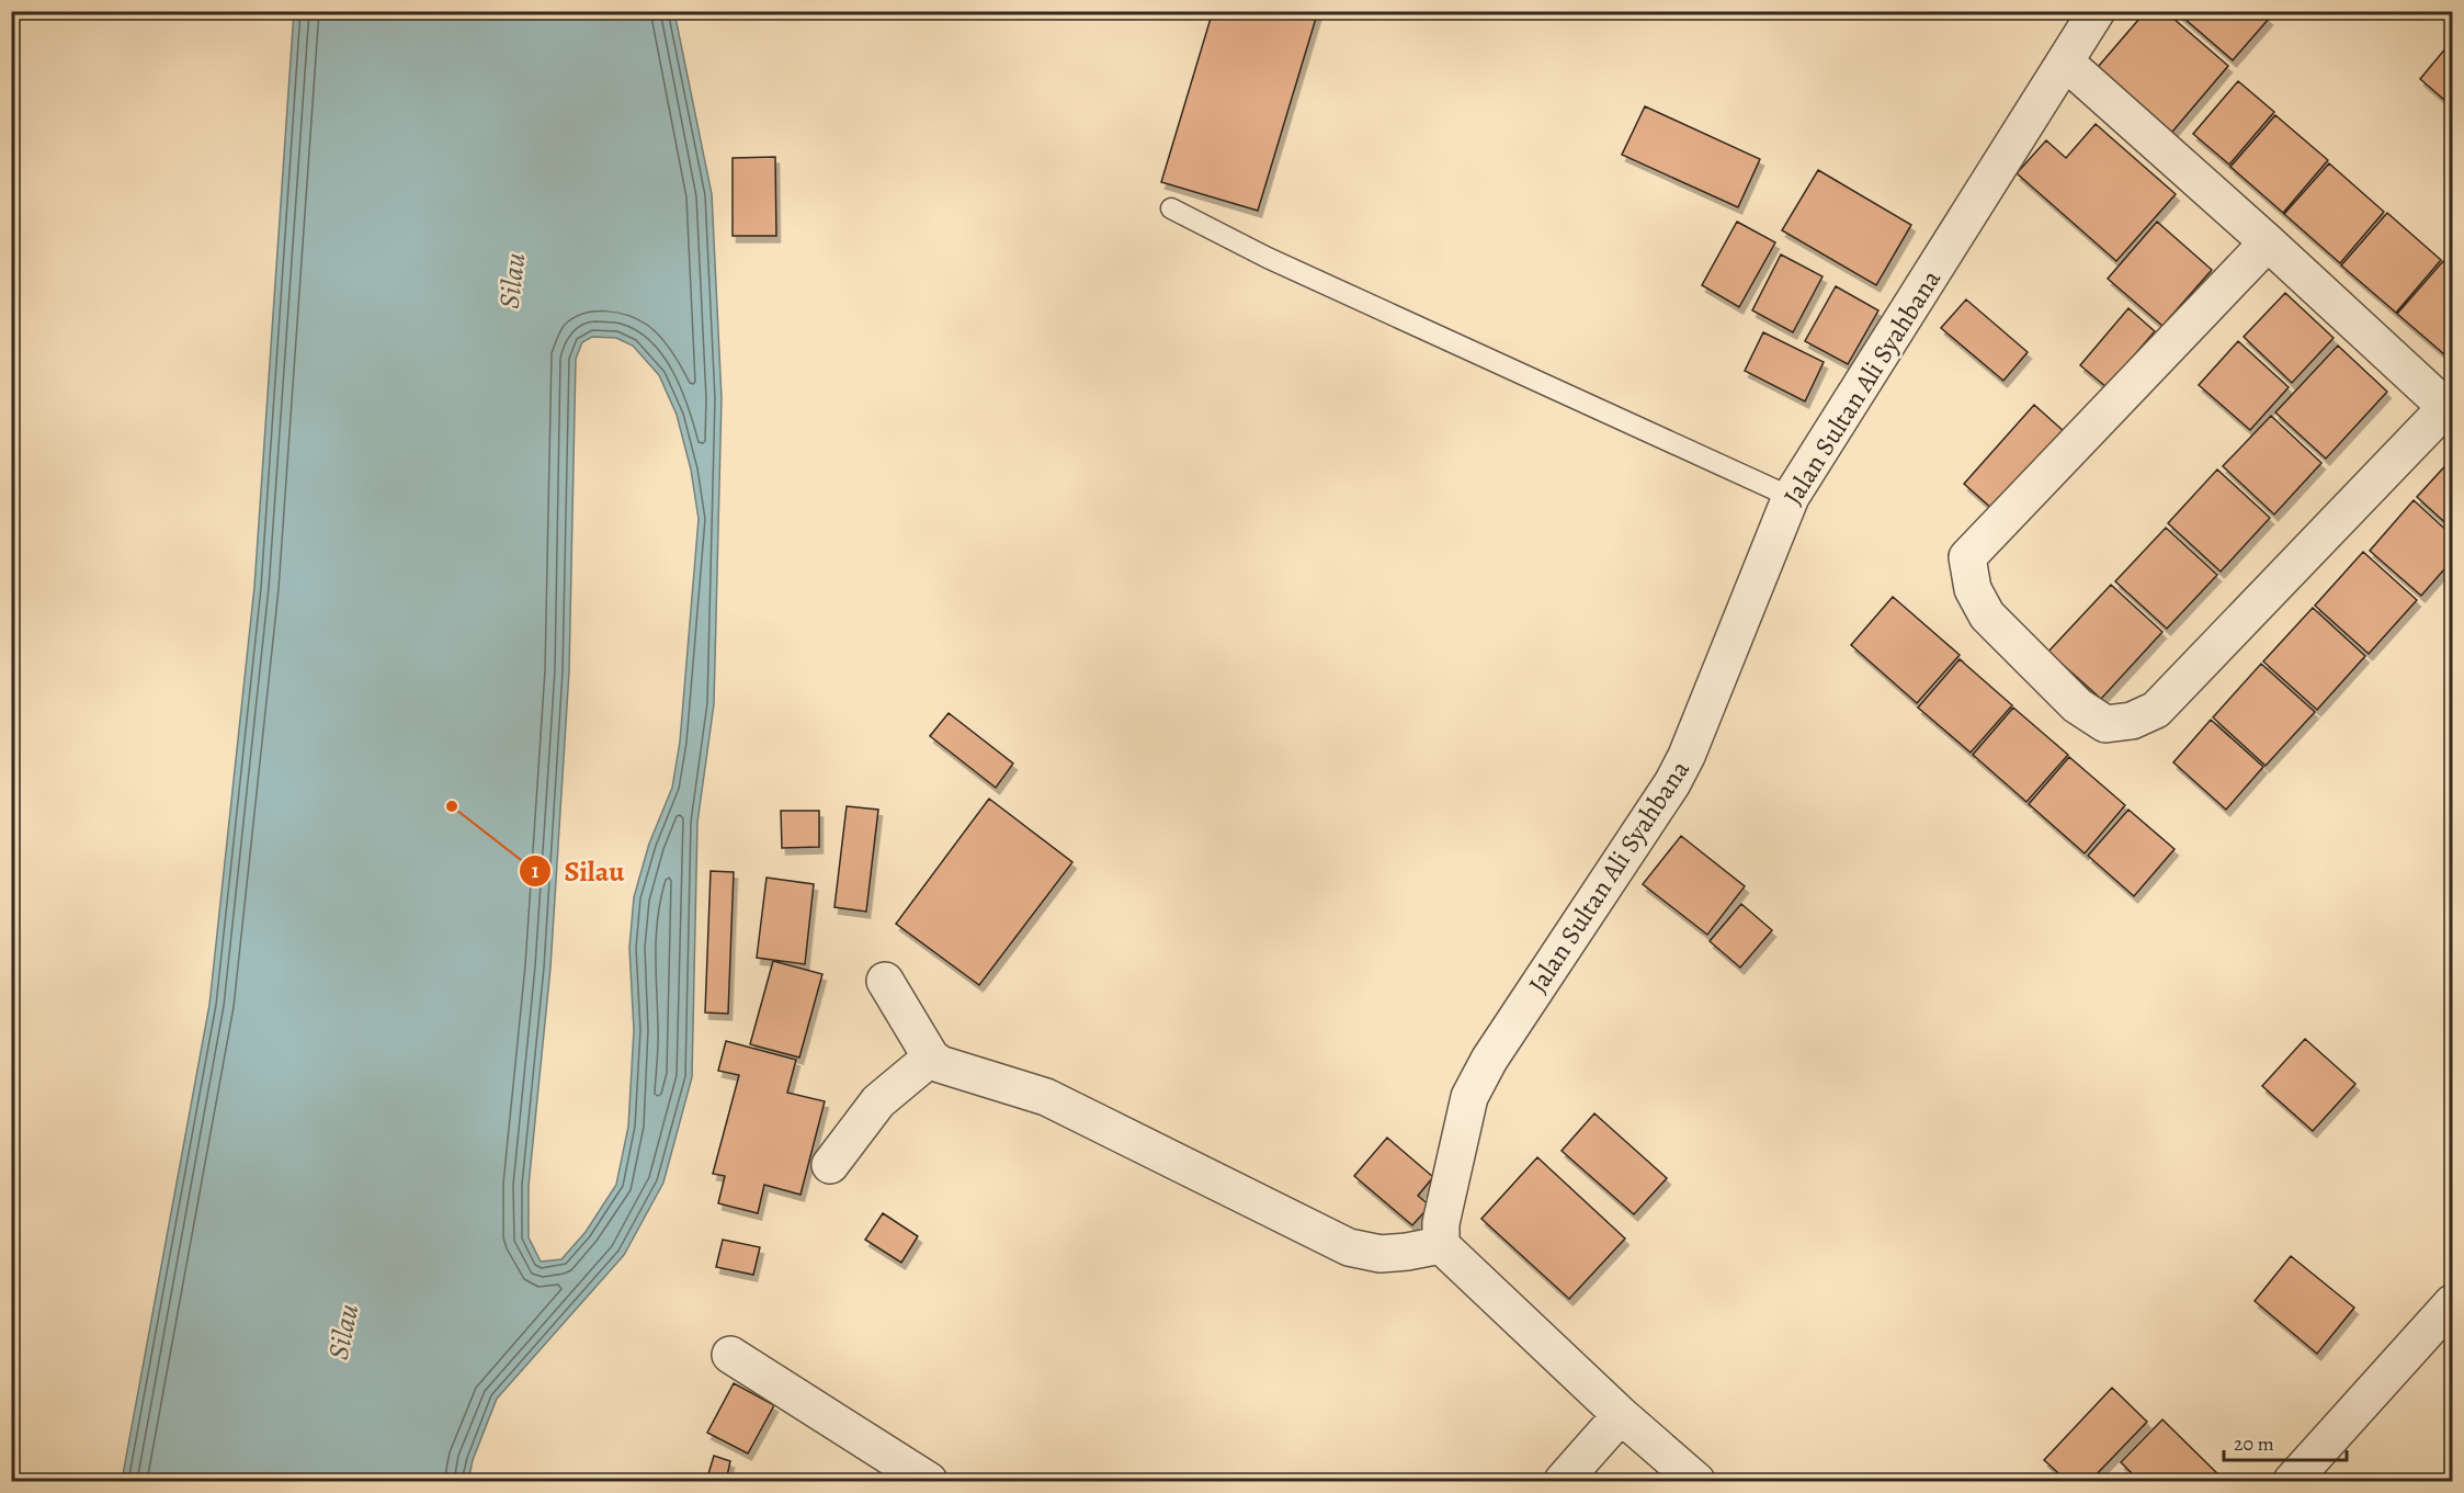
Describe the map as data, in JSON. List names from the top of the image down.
{
  "streets": {
    "street": ["Jalan Sultan Ali Syahbana"]
  },
  "water": ["Silau"],
  "places": ["Silau"],
  "scale_bar": "20 m"
}
